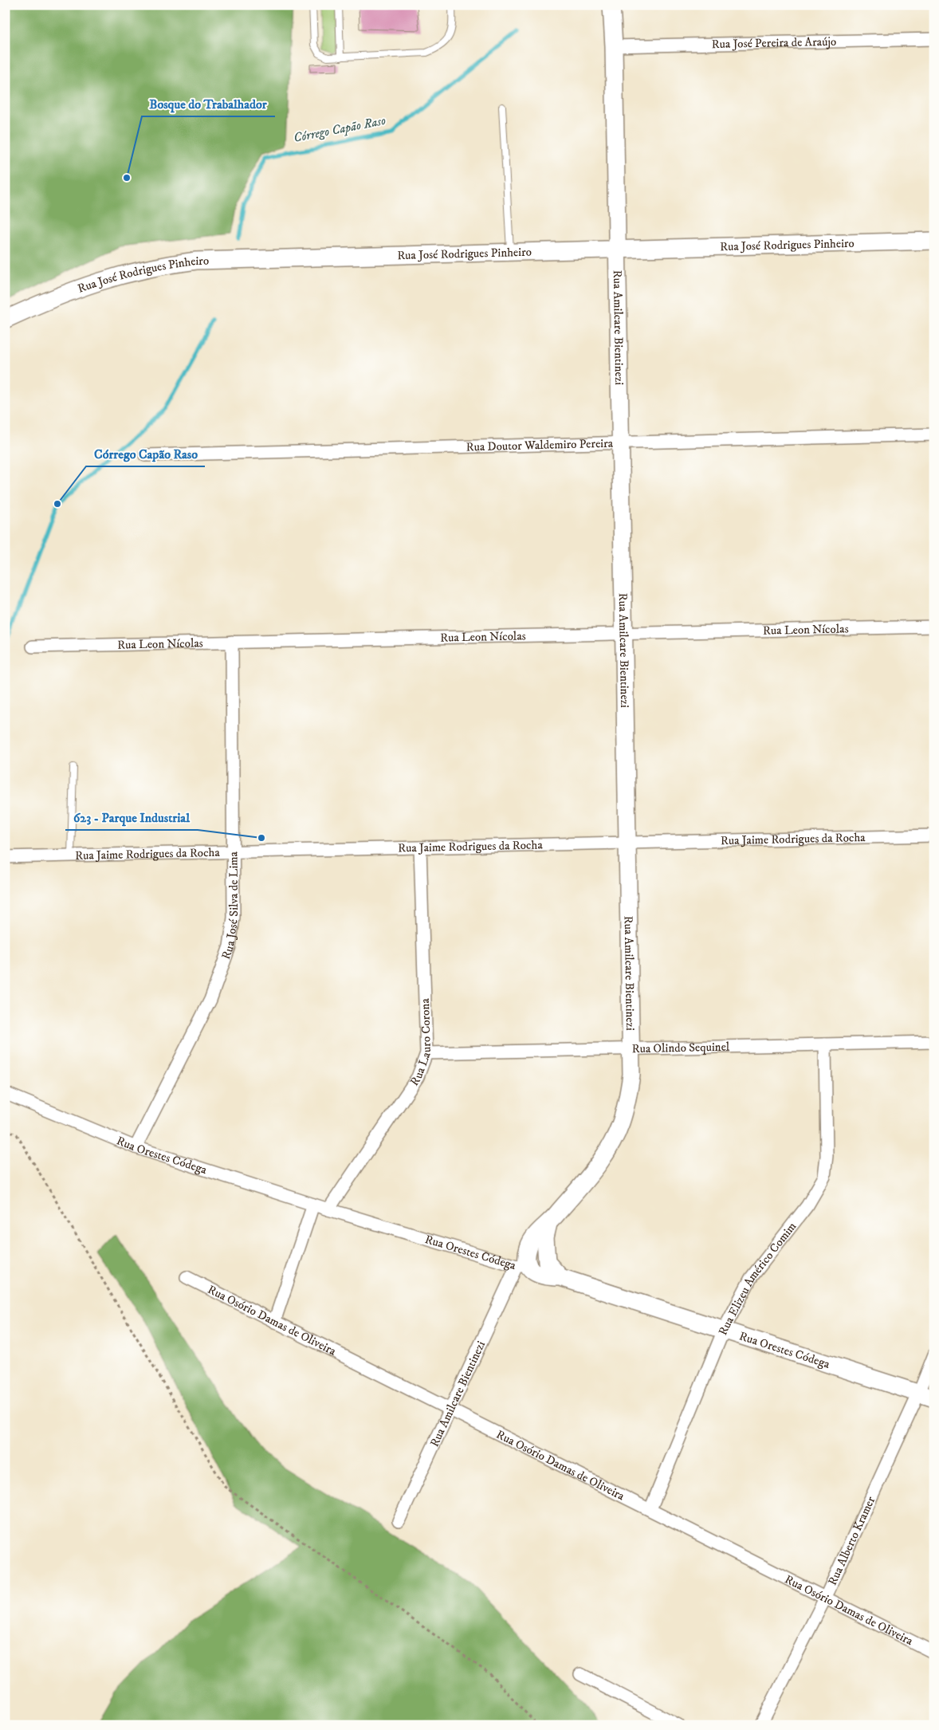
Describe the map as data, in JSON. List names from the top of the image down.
{
  "streets": {
    "main road": ["Rua José Rodrigues Pinheiro", "Rua Amilcare Bientinezi", "Rua Orestes Códega"],
    "street": [
      "Rua José Pereira de Araújo",
      "Rua Doutor Waldemiro Pereira",
      "Rua Leon Nícolas",
      "Rua Jaime Rodrigues da Rocha",
      "Rua José Silva de Lima",
      "Rua Lauro Corona",
      "Rua Olindo Sequinel",
      "Rua Elizeu Américo Comim",
      "Rua Osório Damas de Oliveira",
      "Rua Alberto Kramer"
    ]
  },
  "crossings": [
    ["Rua José Pereira de Araújo", "Rua Amilcare Bientinezi"],
    ["Rua José Rodrigues Pinheiro", "Rua Amilcare Bientinezi"],
    ["Rua Amilcare Bientinezi", "Rua Doutor Waldemiro Pereira"],
    ["Rua Amilcare Bientinezi", "Rua Leon Nícolas"],
    ["Rua Amilcare Bientinezi", "Rua Jaime Rodrigues da Rocha"],
    ["Rua Amilcare Bientinezi", "Rua Olindo Sequinel"],
    ["Rua Amilcare Bientinezi", "Rua Orestes Códega"],
    ["Rua Amilcare Bientinezi", "Rua Osório Damas de Oliveira"],
    ["Rua Leon Nícolas", "Rua José Silva de Lima"],
    ["Rua Jaime Rodrigues da Rocha", "Rua José Silva de Lima"],
    ["Rua Jaime Rodrigues da Rocha", "Rua Lauro Corona"],
    ["Rua José Silva de Lima", "Rua Orestes Códega"],
    ["Rua Lauro Corona", "Rua Olindo Sequinel"],
    ["Rua Lauro Corona", "Rua Orestes Códega"],
    ["Rua Olindo Sequinel", "Rua Elizeu Américo Comim"],
    ["Rua Orestes Códega", "Rua Elizeu Américo Comim"],
    ["Rua Orestes Códega", "Rua Alberto Kramer"],
    ["Rua Elizeu Américo Comim", "Rua Osório Damas de Oliveira"],
    ["Rua Osório Damas de Oliveira", "Rua Alberto Kramer"]
  ],
  "water": ["Córrego Capão Raso"],
  "places": ["Bosque do Trabalhador", "Córrego Capão Raso", "623 - Parque Industrial"]
}
